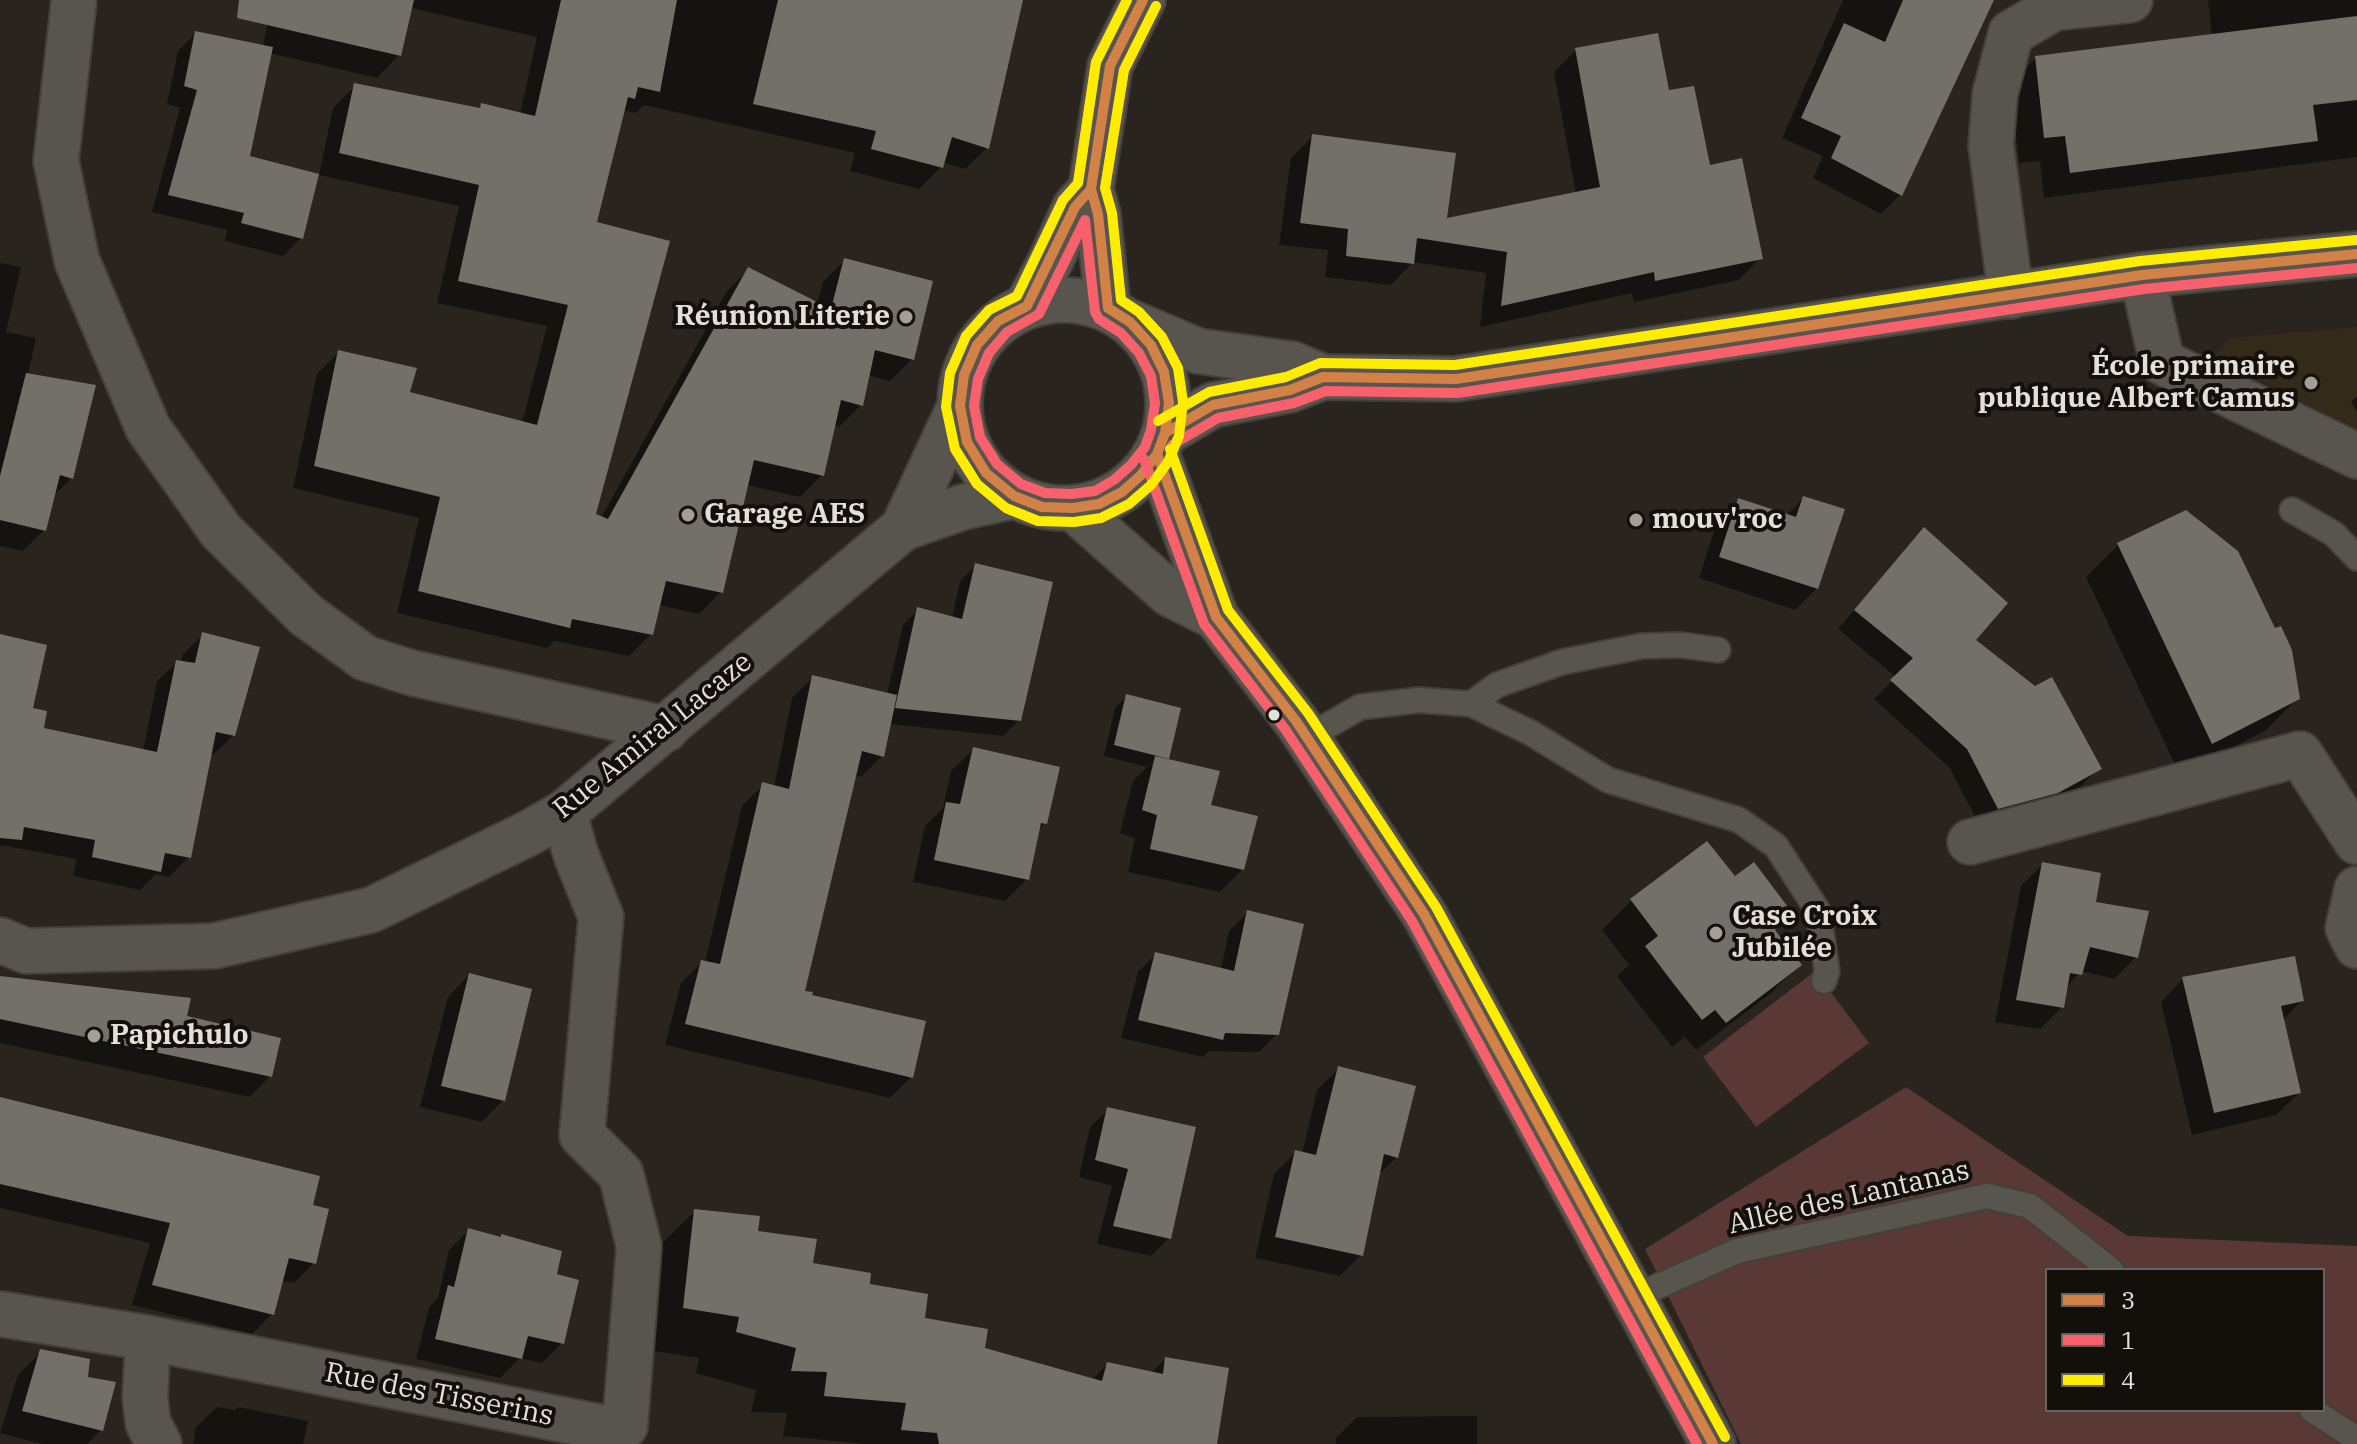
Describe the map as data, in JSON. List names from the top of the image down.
{
  "streets": {
    "street": ["Rue Amiral Lacaze", "Rue des Tisserins"],
    "lane": ["Allée des Lantanas"]
  },
  "crossings": [
    ["Rue Amiral Lacaze", "Rue des Tisserins"]
  ],
  "places": [
    "Réunion Literie",
    "École primaire publique Albert Camus",
    "Garage AES",
    "mouv'roc",
    "Case Croix Jubilée",
    "Papichulo"
  ],
  "lines": ["transit line 3", "transit line 1", "transit line 4"],
  "legend": ["3", "1", "4"]
}
